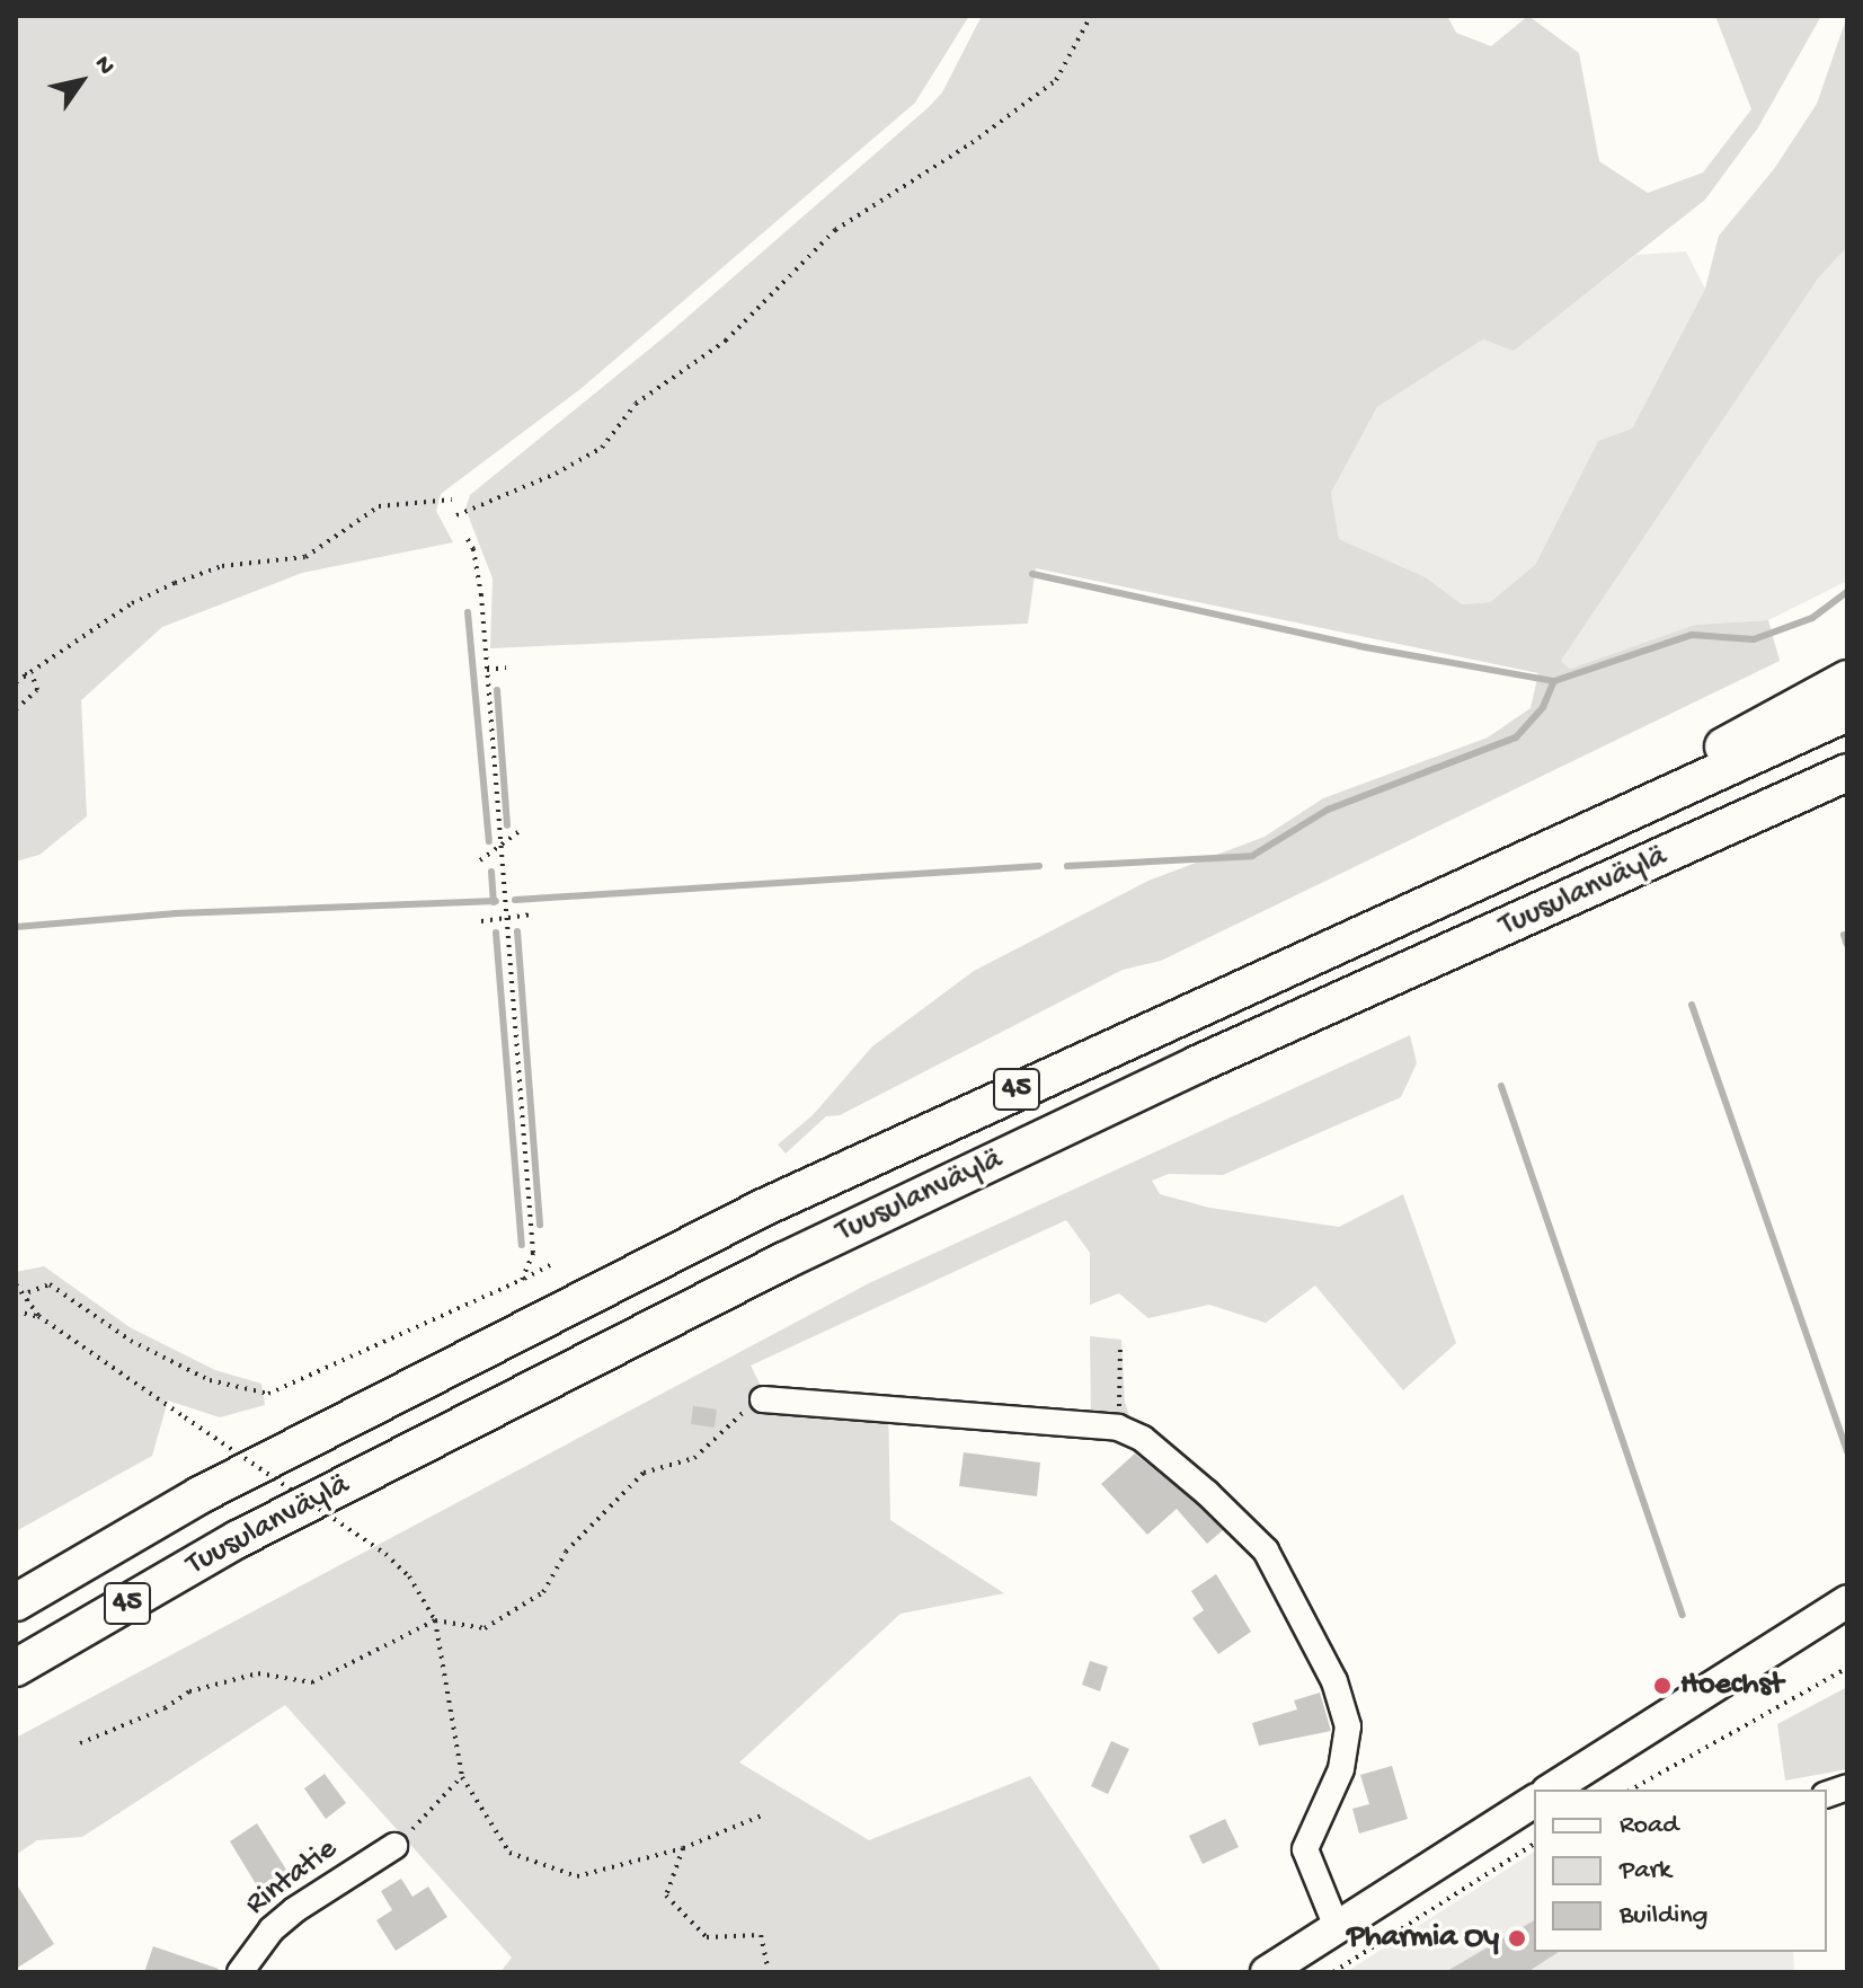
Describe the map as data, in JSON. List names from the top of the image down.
{
  "streets": {
    "highway": ["Tuusulanväylä", "45"],
    "street": ["Rintatie"]
  },
  "places": ["Hoechst", "Pharmia Oy"],
  "legend": ["Road", "Park", "Building"],
  "north": "top right"
}
